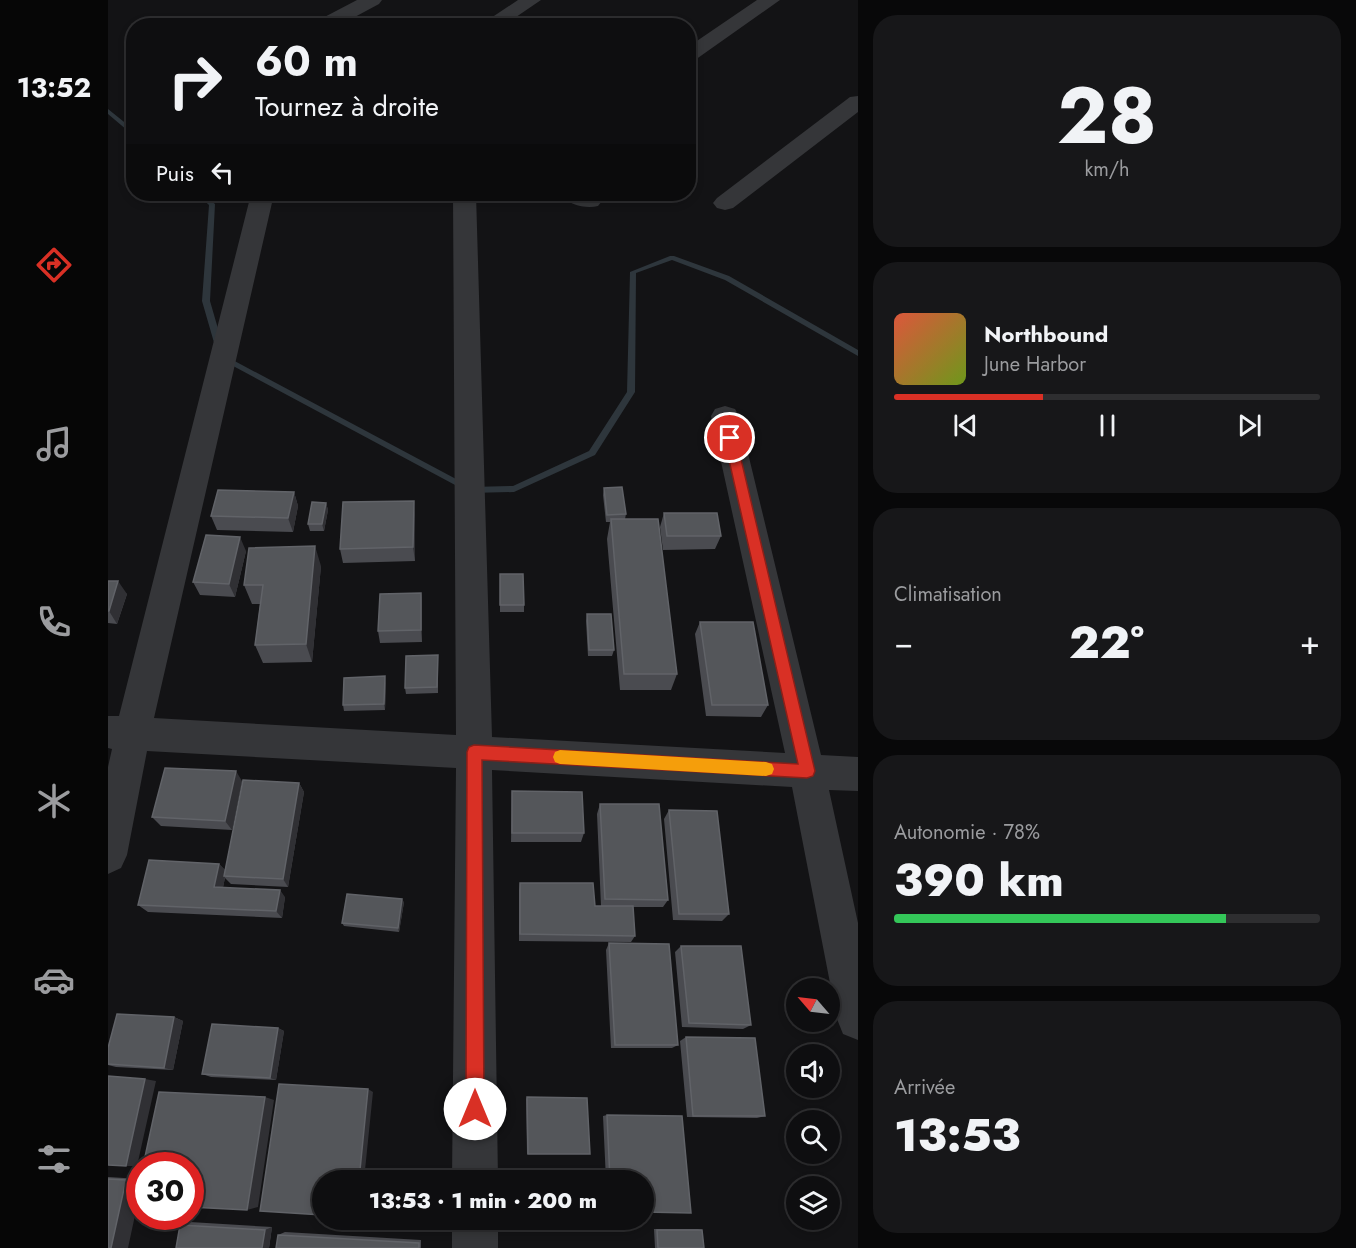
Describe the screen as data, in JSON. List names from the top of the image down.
{
  "north": "top left",
  "page": {
    "tabs": "13:52",
    "tile": [
      ["28", "km/h"],
      "Climatisation",
      ["Autonomie · 78%", "390 km"],
      ["Arrivée", "13:53"]
    ],
    "turn": ["60 m", "Tournez à droite"],
    "then": "Puis",
    "song": ["Northbound", "June Harbor"],
    "heat": ["−", "22°", "+"],
    "limit": "30",
    "trip": "13:53 · 1 min · 200 m"
  }
}
